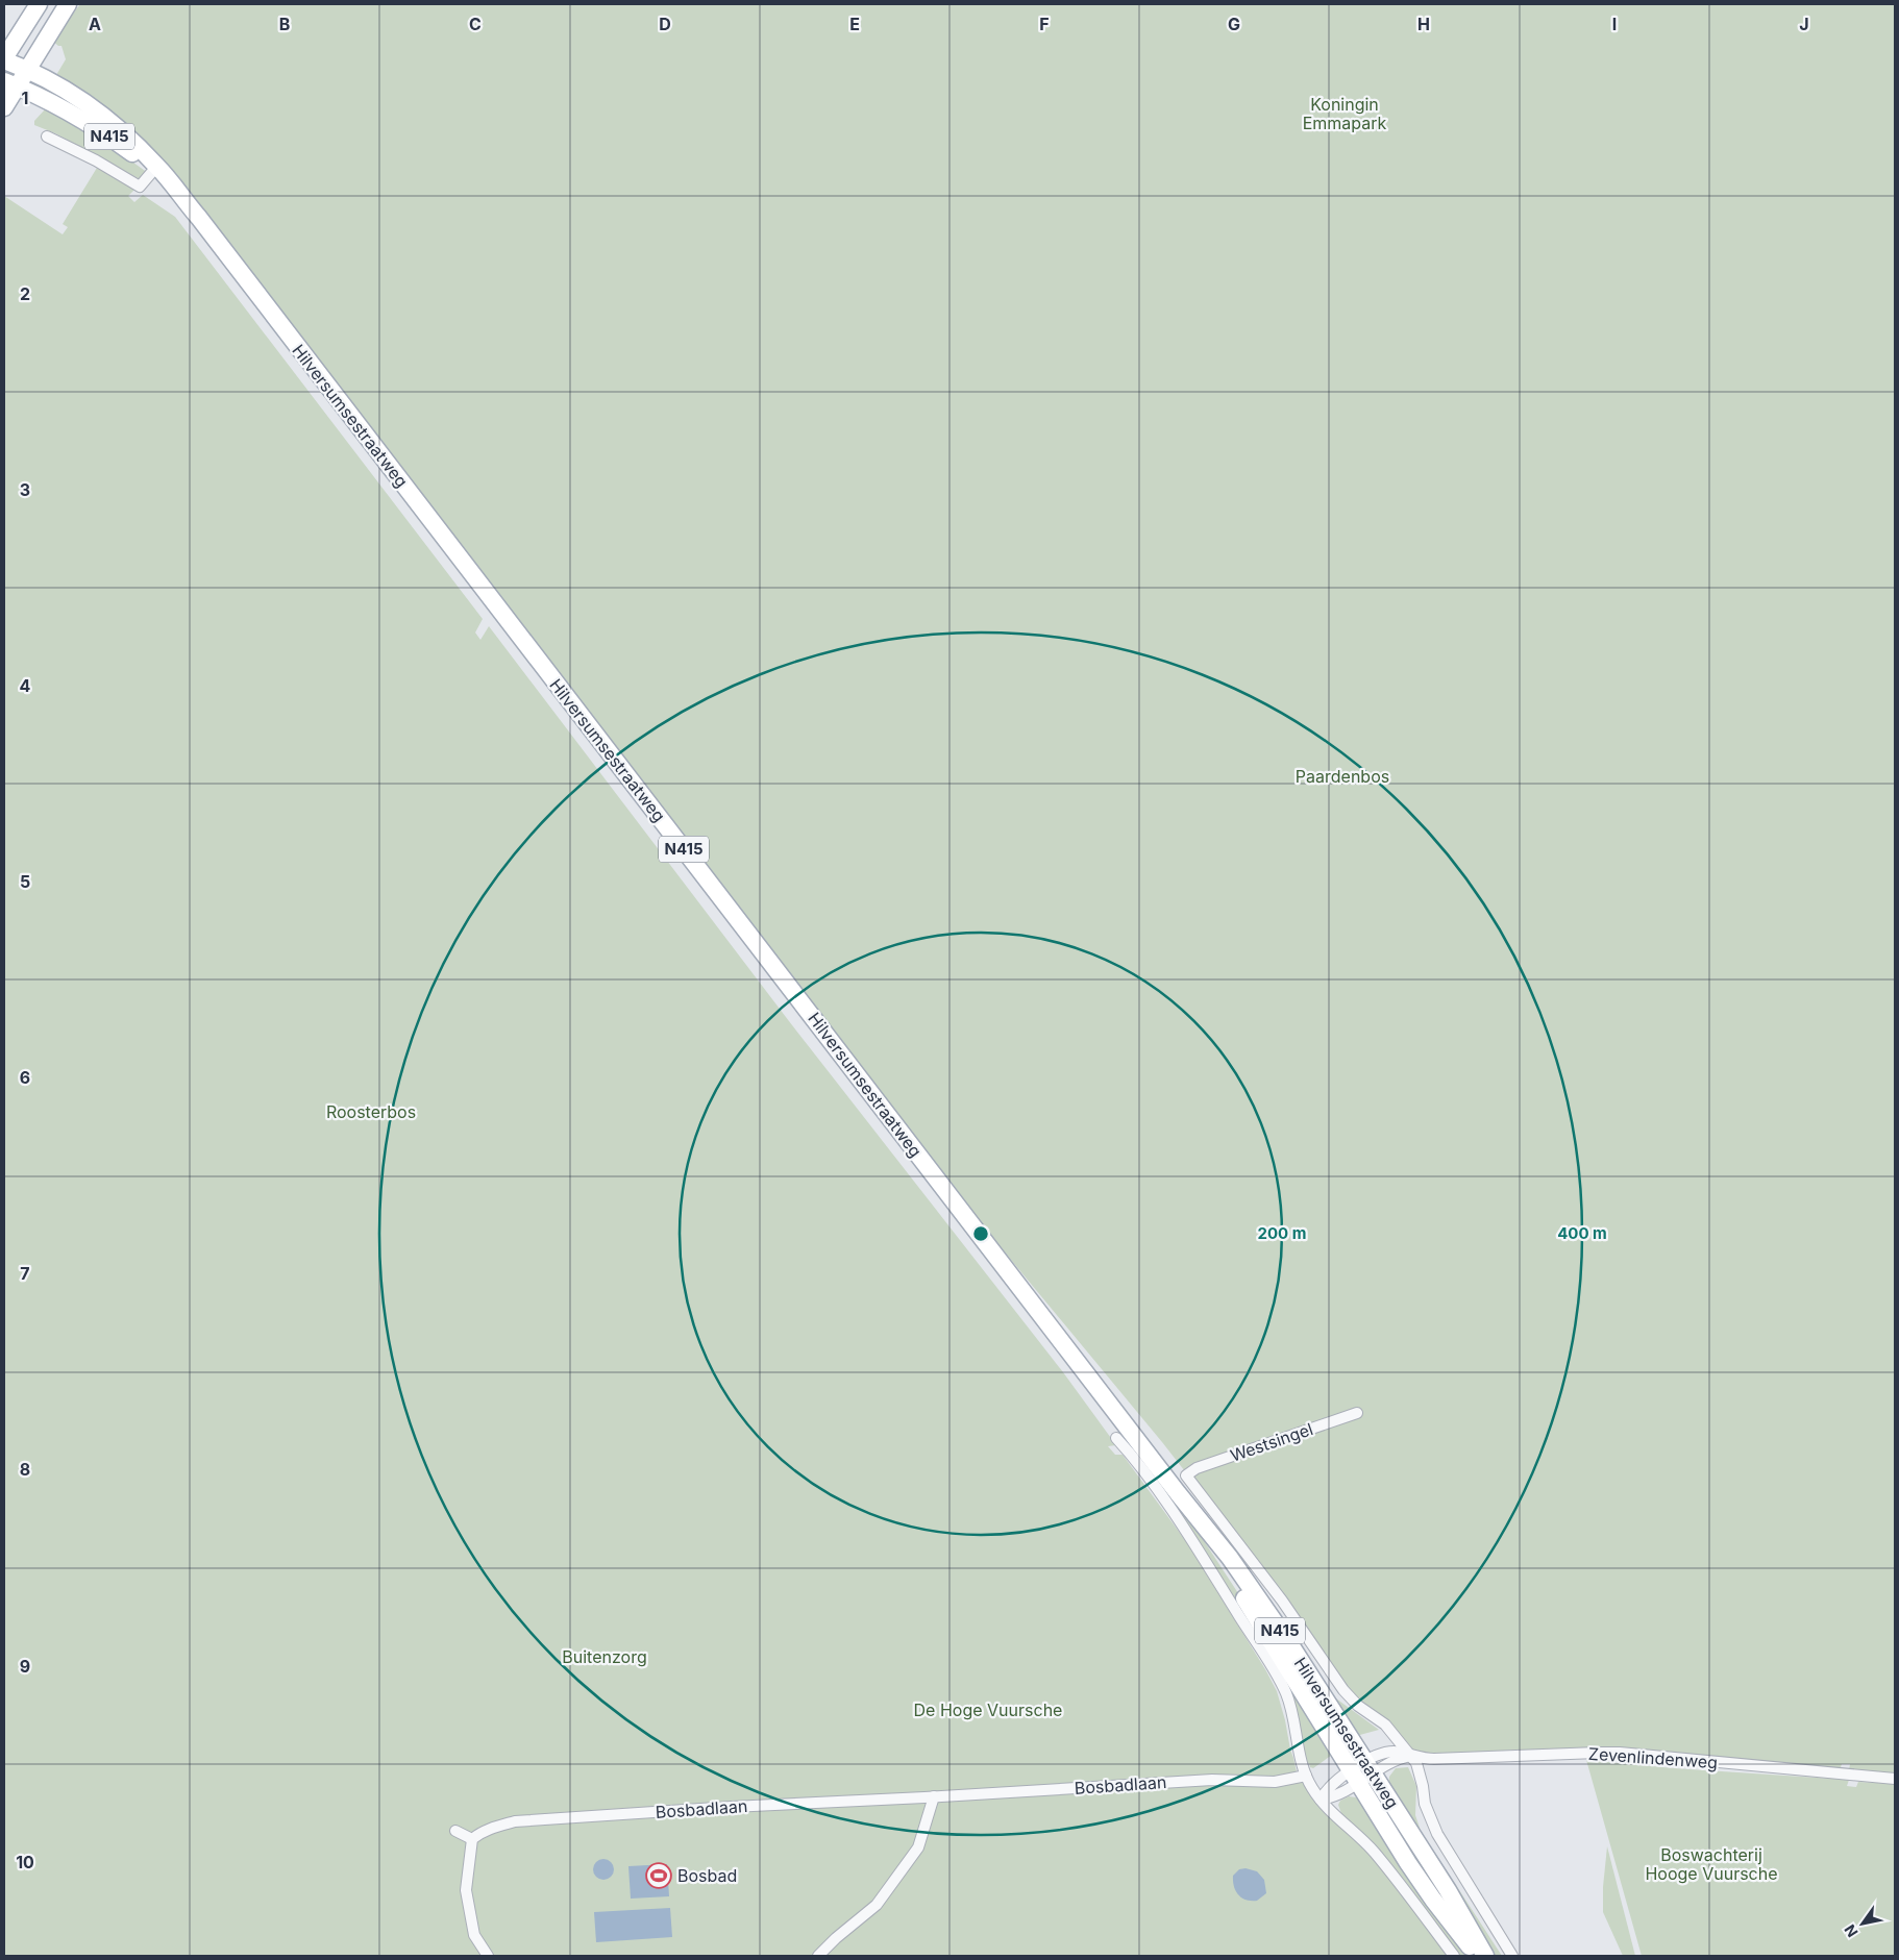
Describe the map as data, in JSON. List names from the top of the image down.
{
  "streets": {
    "main road": ["N415", "Hilversumsestraatweg"],
    "street": ["Westsingel", "Zevenlindenweg", "Bosbadlaan"]
  },
  "crossings": [
    ["N415", "Hilversumsestraatweg"],
    ["Hilversumsestraatweg", "Westsingel"],
    ["Hilversumsestraatweg", "Zevenlindenweg"],
    ["Hilversumsestraatweg", "Bosbadlaan"]
  ],
  "parks": [
    "Koningin Emmapark",
    "Paardenbos",
    "Roosterbos",
    "Buitenzorg",
    "De Hoge Vuursche",
    "Boswachterij Hooge Vuursche"
  ],
  "places": {
    "sports": ["Bosbad"]
  },
  "north": "bottom left",
  "grid": {
    "columns": [
      "A",
      "B",
      "C",
      "D",
      "E",
      "F",
      "G",
      "H",
      "I",
      "J"
    ],
    "rows": [
      "1",
      "2",
      "3",
      "4",
      "5",
      "6",
      "7",
      "8",
      "9",
      "10"
    ]
  },
  "rings": ["200 m", "400 m"]
}
